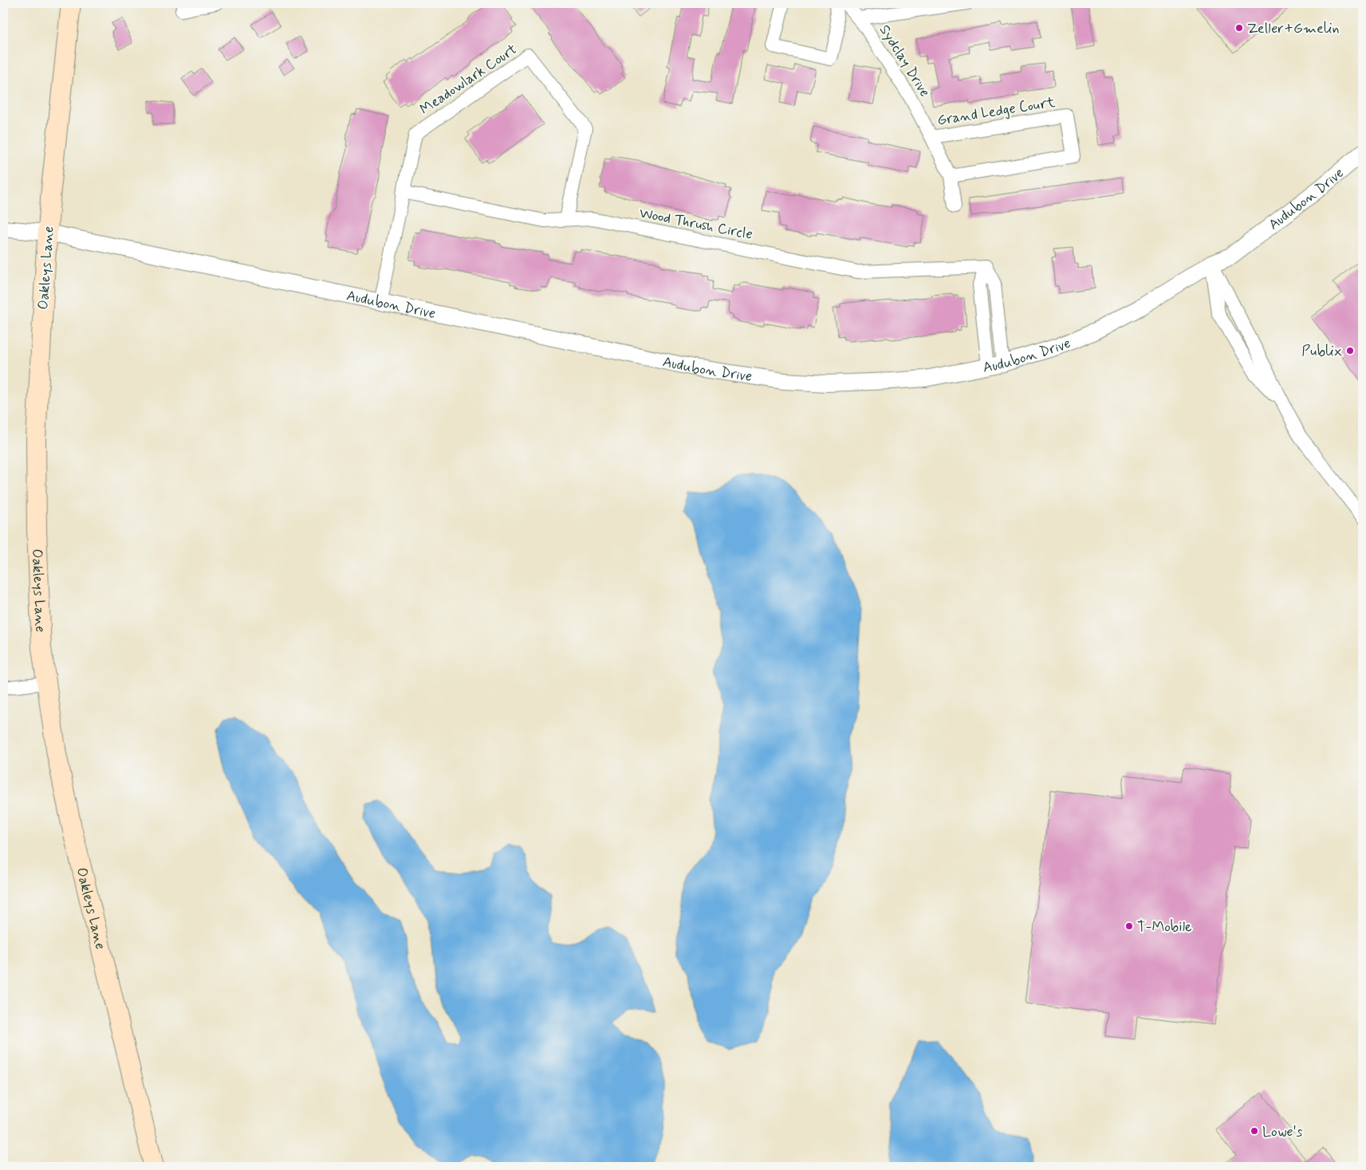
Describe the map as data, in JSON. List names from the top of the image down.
{
  "streets": {
    "main road": ["Oakleys Lane"],
    "street": [
      "Sydclay Drive",
      "Meadowlark Court",
      "Grand Ledge Court",
      "Audubon Drive",
      "Wood Thrush Circle"
    ]
  },
  "crossings": [
    ["Sydclay Drive", "Grand Ledge Court"],
    ["Meadowlark Court", "Audubon Drive"],
    ["Meadowlark Court", "Wood Thrush Circle"],
    ["Audubon Drive", "Wood Thrush Circle"],
    ["Audubon Drive", "Oakleys Lane"]
  ],
  "places": [
    "Zeller+Gmelin",
    "Publix",
    "T-Mobile",
    "Lowe's"
  ]
}
